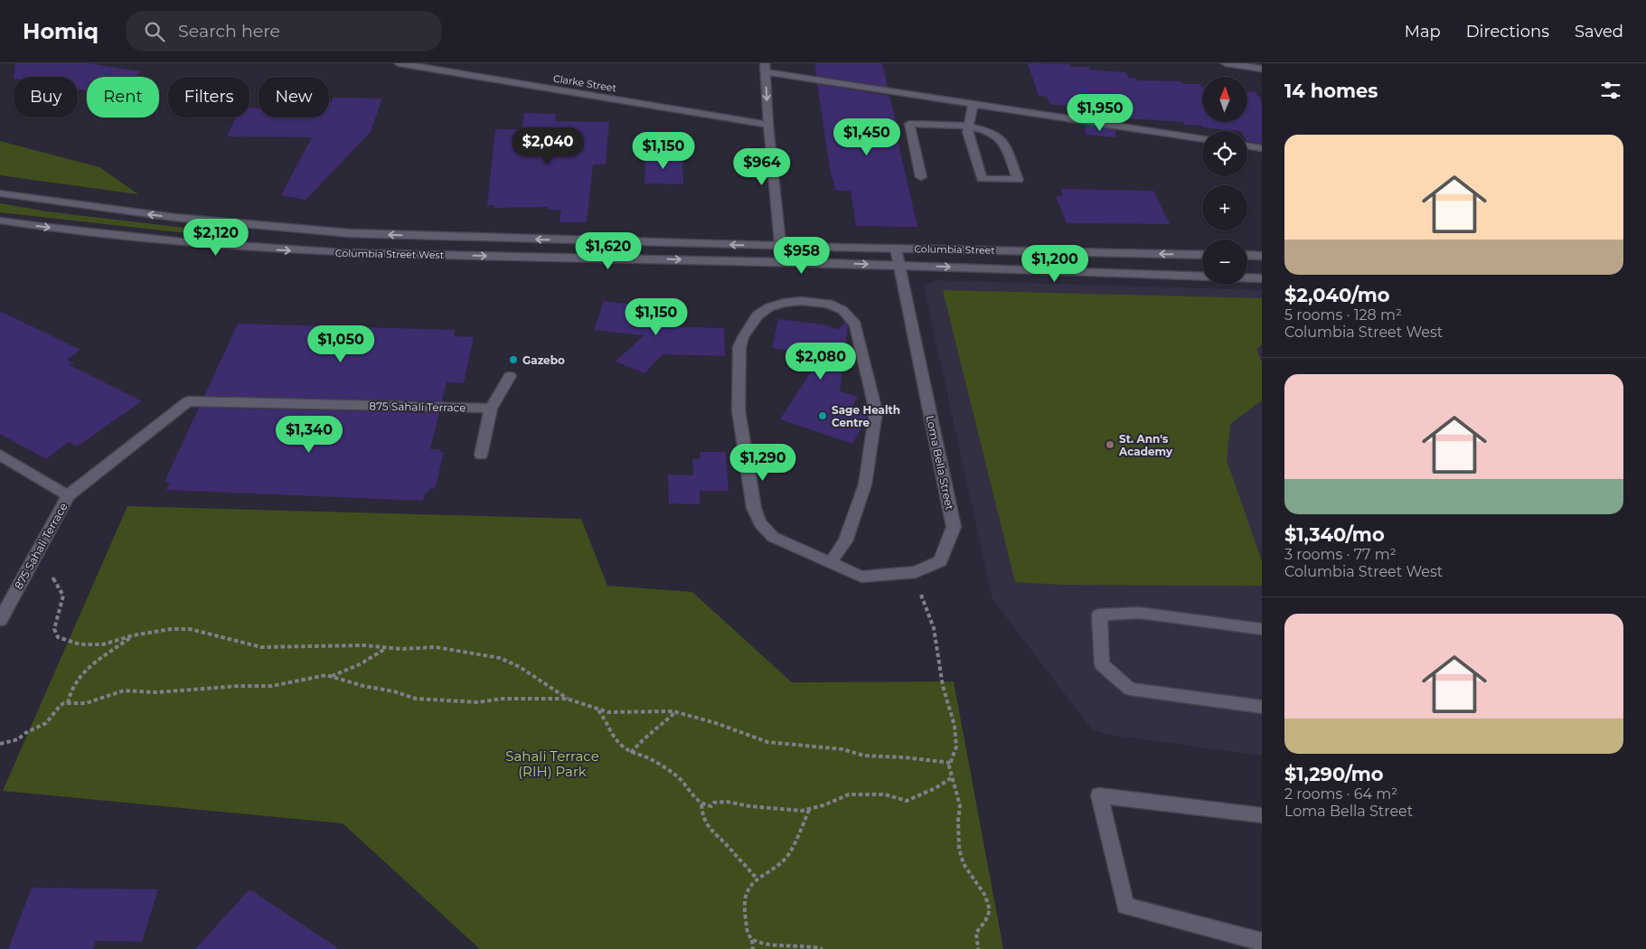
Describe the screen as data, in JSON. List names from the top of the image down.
{
  "streets": {
    "main road": [
      "Clarke Street",
      "Columbia Street",
      "Columbia Street West",
      "875 Sahali Terrace",
      "Loma Bella Street"
    ]
  },
  "crossings": [
    ["Columbia Street", "Columbia Street West"],
    ["Columbia Street", "Loma Bella Street"]
  ],
  "parks": ["Sahali Terrace (RIH) Park"],
  "places": ["Gazebo", "Sage Health Centre", "St. Ann's Academy"],
  "north": "top",
  "page": {
    "header": "Homiq",
    "search": "Search here",
    "nav": ["Map", "Directions", "Saved"],
    "heading": "14 homes",
    "map_buttons": ["+", "−"],
    "chip": [
      "Buy",
      "Rent",
      "Filters",
      "New"
    ],
    "price": [
      "$1,950",
      "$1,450",
      "$2,040",
      "$1,150",
      "$964",
      "$2,120",
      "$1,620",
      "$958",
      "$1,200",
      "$1,150",
      "$1,050",
      "$2,080",
      "$1,340",
      "$1,290"
    ],
    "list": [
      {
        "name": "$2,040/mo",
        "note": "5 rooms · 128 m² · Columbia Street West"
      },
      {
        "name": "$1,340/mo",
        "note": "3 rooms · 77 m² · Columbia Street West"
      },
      {
        "name": "$1,290/mo",
        "note": "2 rooms · 64 m² · Loma Bella Street"
      }
    ]
  }
}
